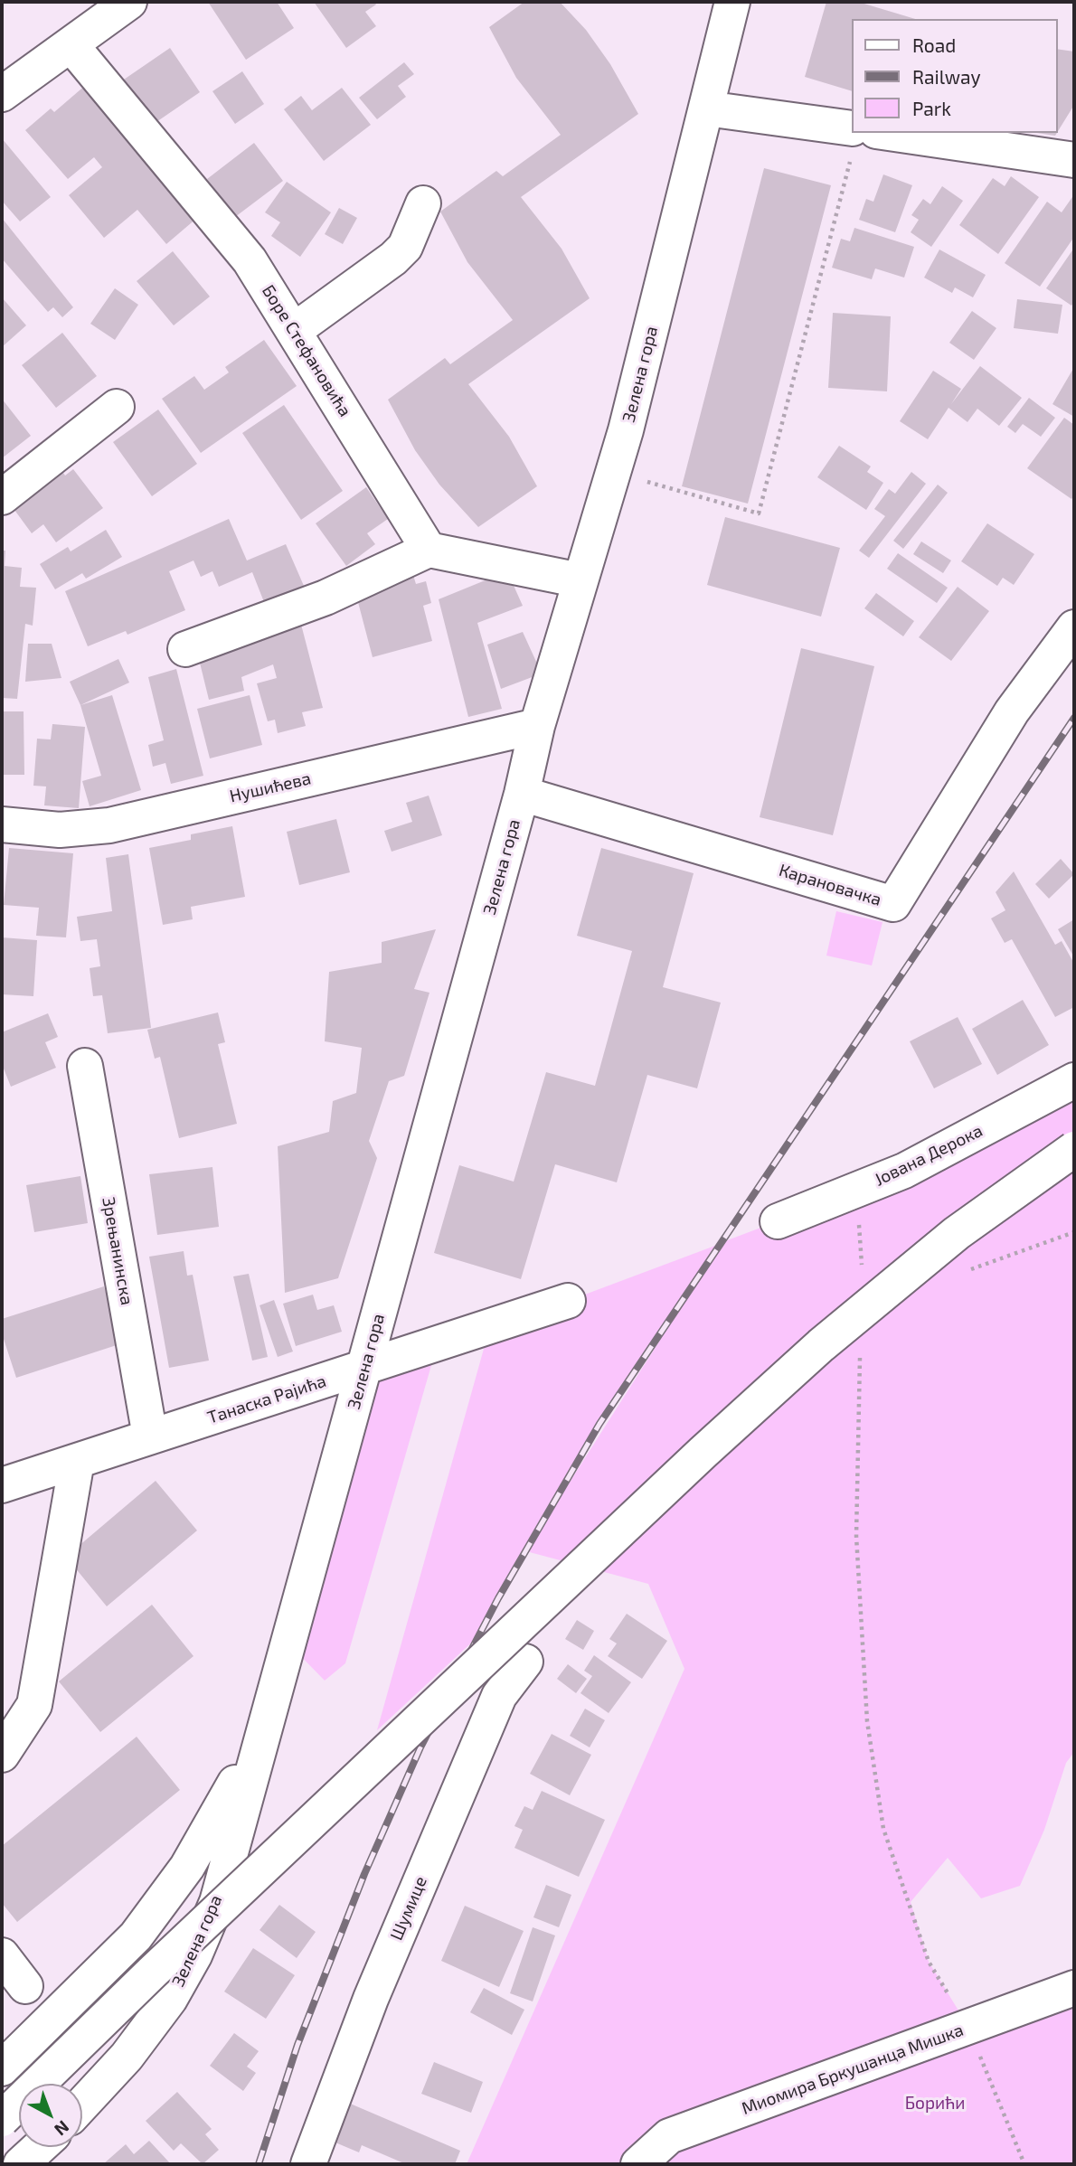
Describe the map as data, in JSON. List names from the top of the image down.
{
  "streets": {
    "street": [
      "Боре Стефановића",
      "Зелена гора",
      "Нушићева",
      "Карановачка",
      "Јована Дерока",
      "Зрењанинска",
      "Танаска Рајића",
      "Шумице",
      "Миомира Бркушанца Мишка"
    ]
  },
  "crossings": [
    ["Зелена гора", "Нушићева"],
    ["Зелена гора", "Карановачка"],
    ["Зелена гора", "Танаска Рајића"],
    ["Зрењанинска", "Танаска Рајића"]
  ],
  "parks": ["Борићи"],
  "legend": ["Road", "Railway", "Park"],
  "north": "bottom right"
}
